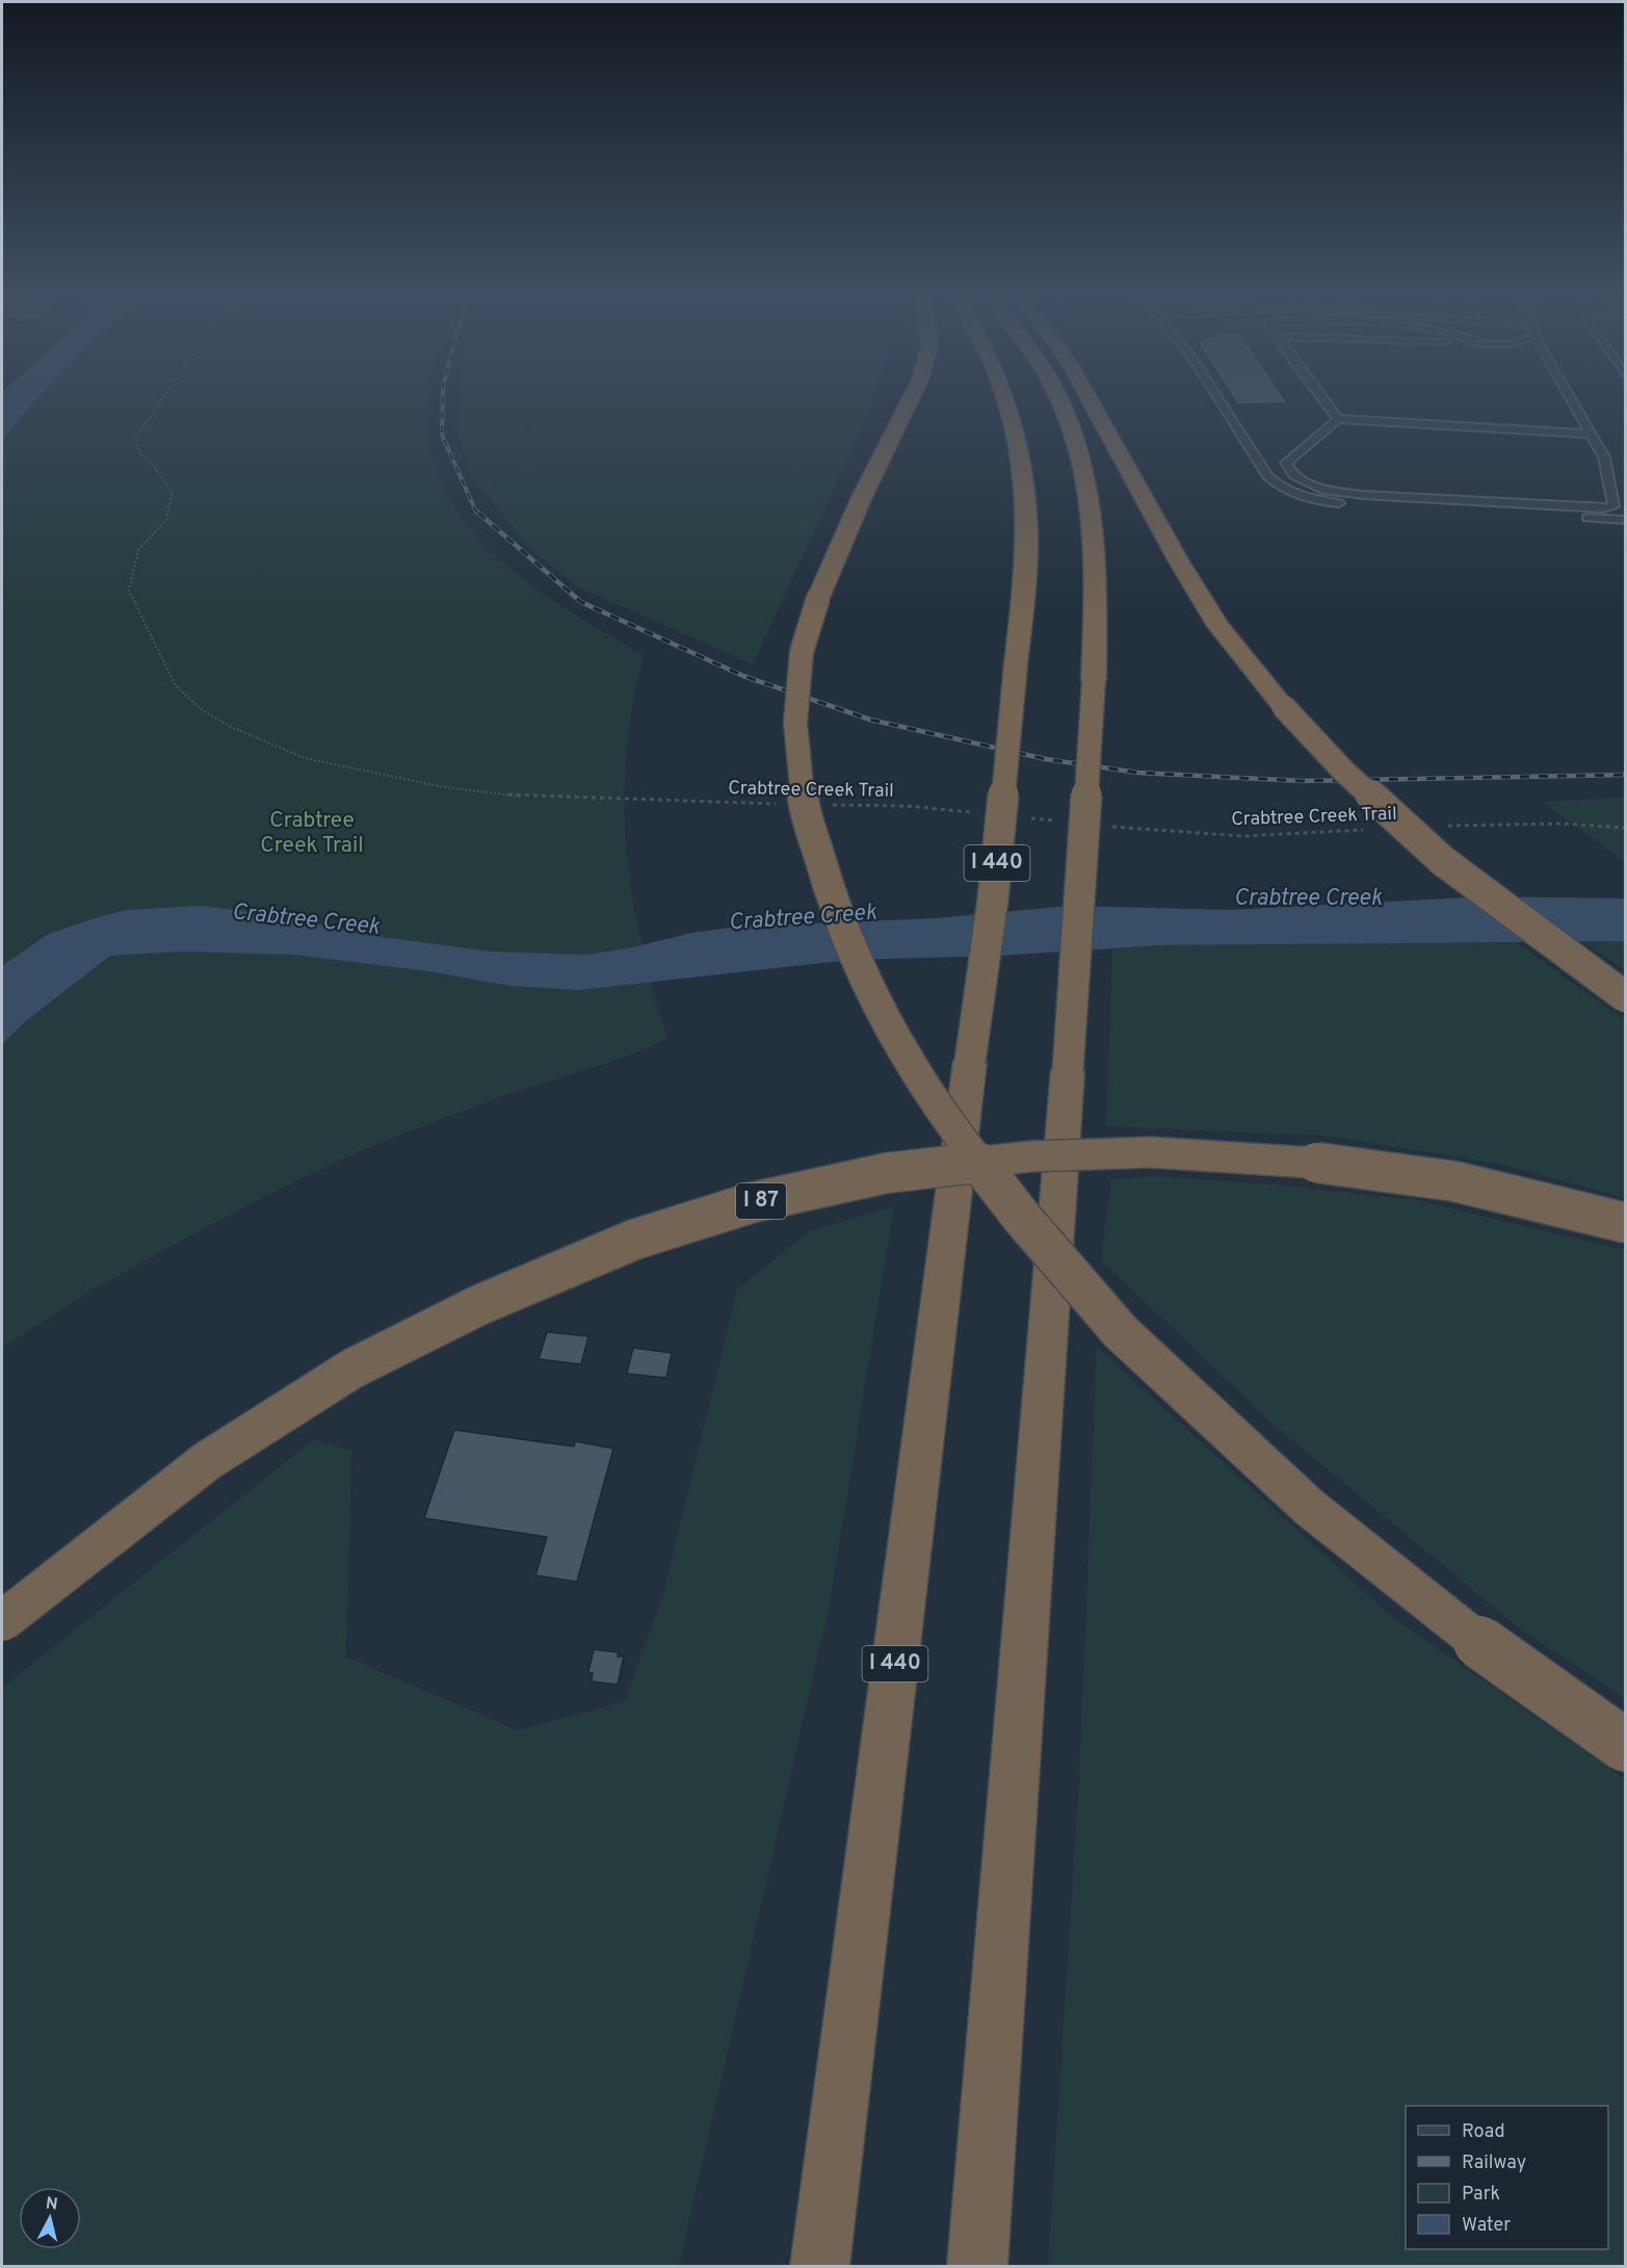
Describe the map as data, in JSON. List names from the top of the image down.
{
  "streets": {
    "highway": ["I 440", "I 87"],
    "path": ["Crabtree Creek Trail"]
  },
  "water": ["Crabtree Creek"],
  "parks": ["Crabtree Creek Trail"],
  "legend": [
    "Road",
    "Railway",
    "Park",
    "Water"
  ],
  "north": "top"
}
